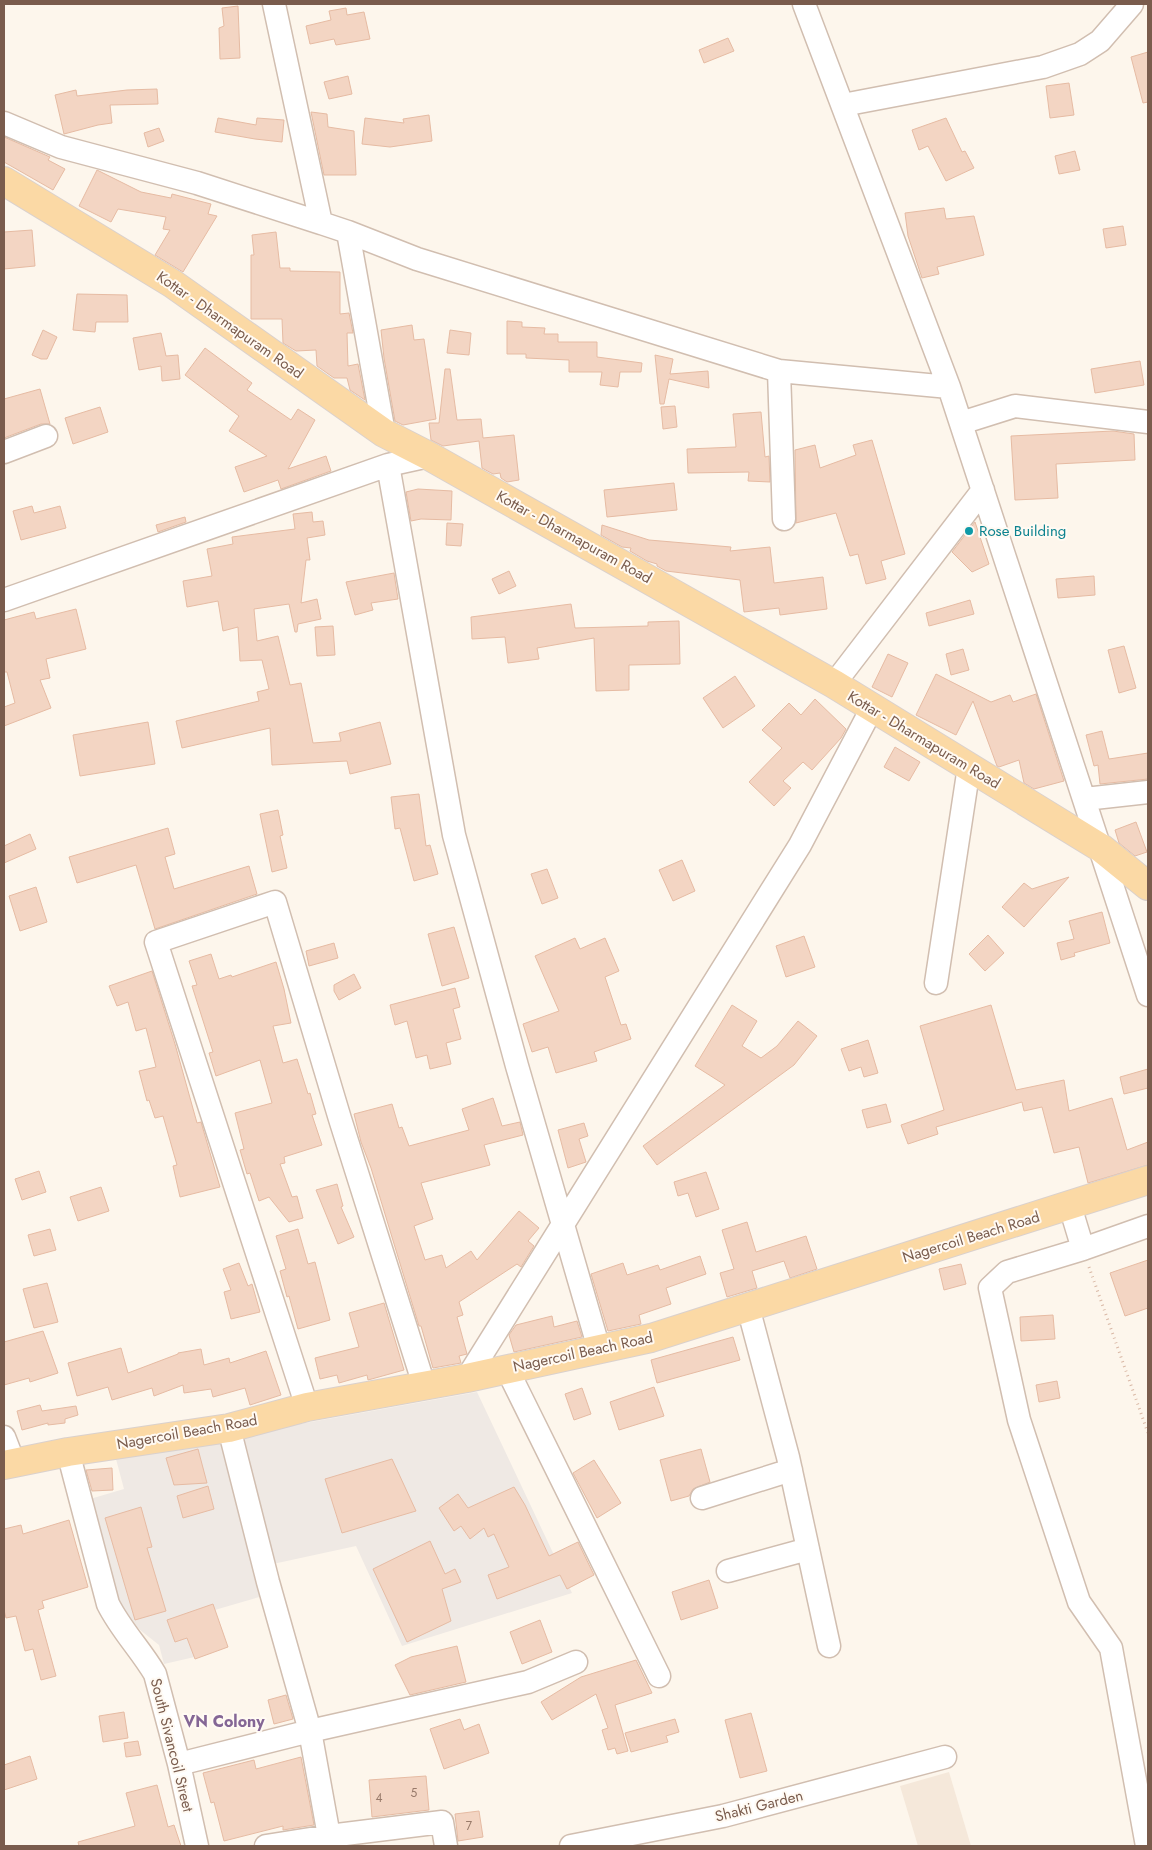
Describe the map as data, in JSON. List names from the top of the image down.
{
  "streets": {
    "main road": ["Kottar - Dharmapuram Road", "Nagercoil Beach Road"],
    "street": ["South Sivancoil Street", "Shakti Garden"]
  },
  "crossings": [
    ["Nagercoil Beach Road", "South Sivancoil Street"]
  ],
  "districts": ["VN Colony"],
  "places": ["Rose Building"],
  "house_numbers": ["5", "4", "7"]
}
